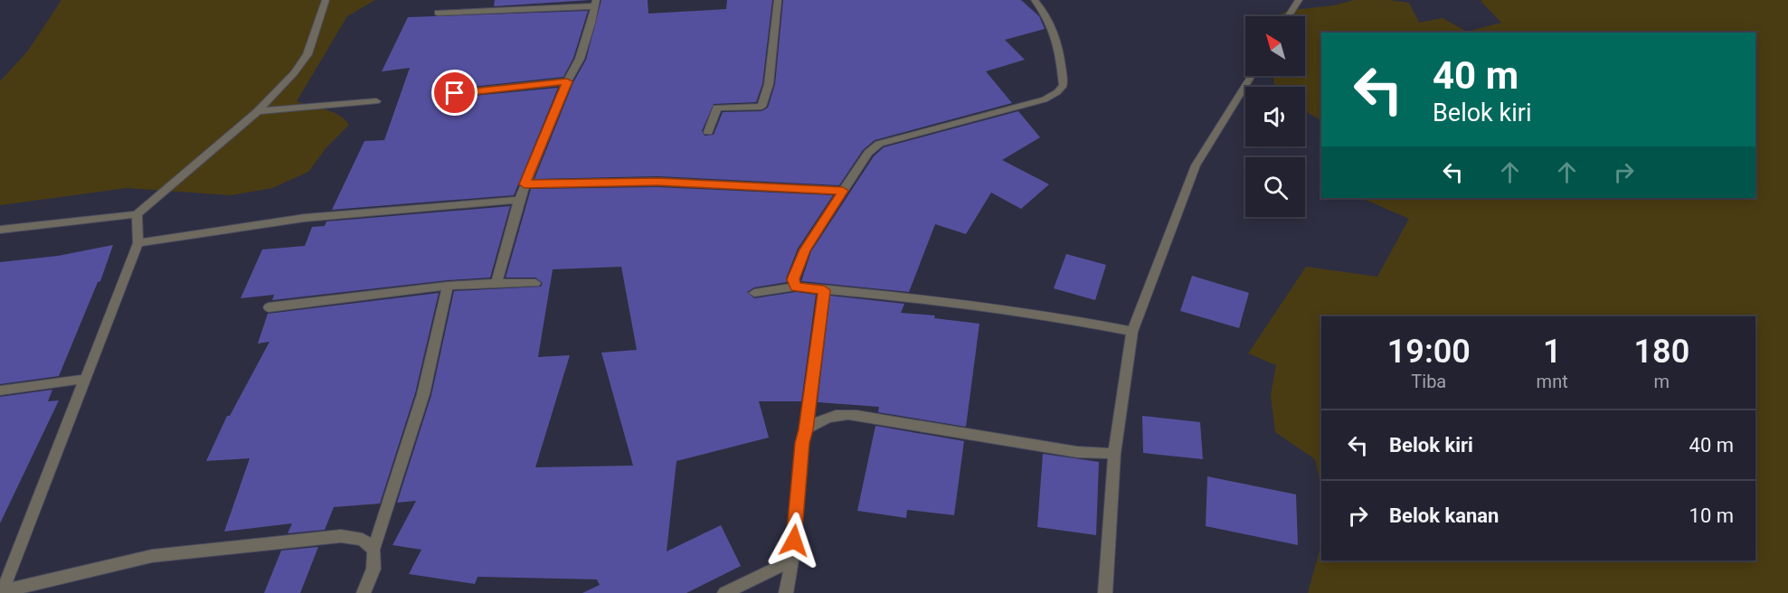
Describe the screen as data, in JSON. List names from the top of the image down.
{
  "north": "top left",
  "page": {
    "turn": ["40 m", "Belok kiri"],
    "eta": [
      "19:00",
      "Tiba",
      "1",
      "mnt",
      "180",
      "m"
    ],
    "list": [
      {
        "name": "Belok kiri",
        "value": "40 m"
      },
      {
        "name": "Belok kanan",
        "value": "10 m"
      }
    ]
  }
}
